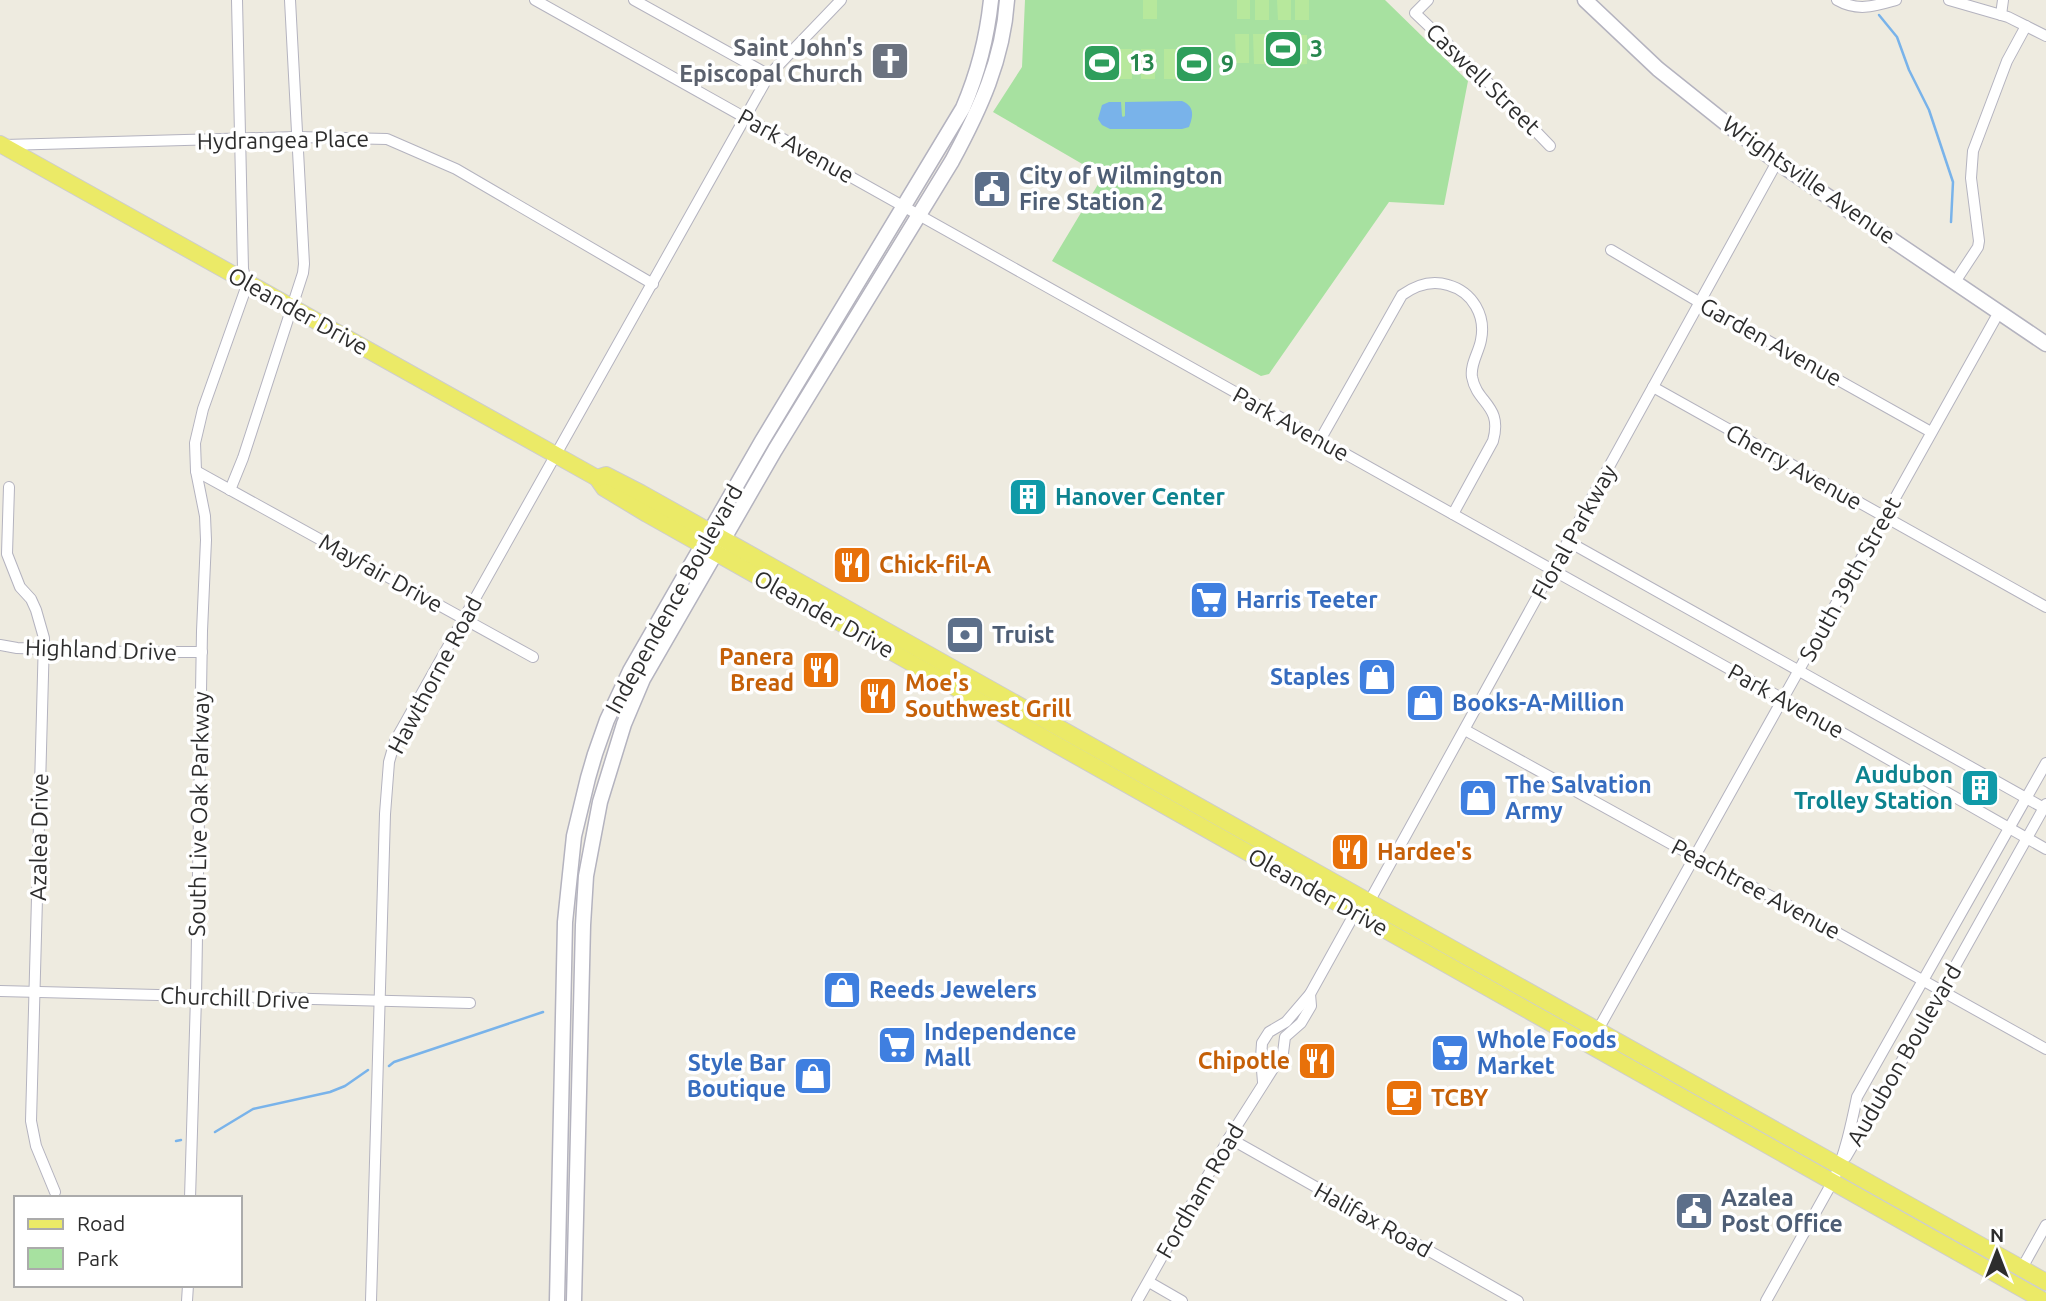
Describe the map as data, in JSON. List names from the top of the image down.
{
  "streets": {
    "main road": ["Wrightsville Avenue", "Oleander Drive", "Independence Boulevard"],
    "street": [
      "Caswell Street",
      "Hydrangea Place",
      "Park Avenue",
      "Garden Avenue",
      "Cherry Avenue",
      "Floral Parkway",
      "Mayfair Drive",
      "South 39th Street",
      "Highland Drive",
      "Hawthorne Road",
      "South Live Oak Parkway",
      "Azalea Drive",
      "Peachtree Avenue",
      "Churchill Drive",
      "Audubon Boulevard",
      "Fordham Road",
      "Halifax Road"
    ]
  },
  "crossings": [
    ["Hydrangea Place", "Oleander Drive"],
    ["Hydrangea Place", "Hawthorne Road"],
    ["Hydrangea Place", "South Live Oak Parkway"],
    ["Park Avenue", "Floral Parkway"],
    ["Park Avenue", "South 39th Street"],
    ["Park Avenue", "Independence Boulevard"],
    ["Park Avenue", "Hawthorne Road"],
    ["Park Avenue", "Audubon Boulevard"],
    ["Wrightsville Avenue", "Floral Parkway"],
    ["Wrightsville Avenue", "South 39th Street"],
    ["Oleander Drive", "Floral Parkway"],
    ["Oleander Drive", "South 39th Street"],
    ["Oleander Drive", "Independence Boulevard"],
    ["Oleander Drive", "Hawthorne Road"],
    ["Oleander Drive", "South Live Oak Parkway"],
    ["Oleander Drive", "Audubon Boulevard"],
    ["Oleander Drive", "Fordham Road"],
    ["Garden Avenue", "Floral Parkway"],
    ["Garden Avenue", "South 39th Street"],
    ["Cherry Avenue", "Floral Parkway"],
    ["Cherry Avenue", "South 39th Street"],
    ["Floral Parkway", "Peachtree Avenue"],
    ["Floral Parkway", "Fordham Road"],
    ["Mayfair Drive", "Hawthorne Road"],
    ["South 39th Street", "Peachtree Avenue"],
    ["Highland Drive", "South Live Oak Parkway"],
    ["Highland Drive", "Azalea Drive"],
    ["Hawthorne Road", "Churchill Drive"],
    ["South Live Oak Parkway", "Churchill Drive"],
    ["Azalea Drive", "Churchill Drive"],
    ["Peachtree Avenue", "Audubon Boulevard"],
    ["Fordham Road", "Halifax Road"]
  ],
  "places": {
    "sports": ["3", "13", "9"],
    "church": ["Saint John's Episcopal Church"],
    "public building": ["City of Wilmington Fire Station 2", "Azalea Post Office"],
    "building": ["Hanover Center", "Audubon Trolley Station"],
    "restaurant": [
      "Chick-fil-A",
      "Panera Bread",
      "Moe's Southwest Grill",
      "Hardee's",
      "Chipotle"
    ],
    "supermarket": ["Harris Teeter", "Independence Mall", "Whole Foods Market"],
    "bank": ["Truist"],
    "shop": [
      "Staples",
      "Books-A-Million",
      "The Salvation Army",
      "Reeds Jewelers",
      "Style Bar Boutique"
    ],
    "cafe": ["TCBY"]
  },
  "legend": ["Road", "Park"],
  "north": "top"
}
